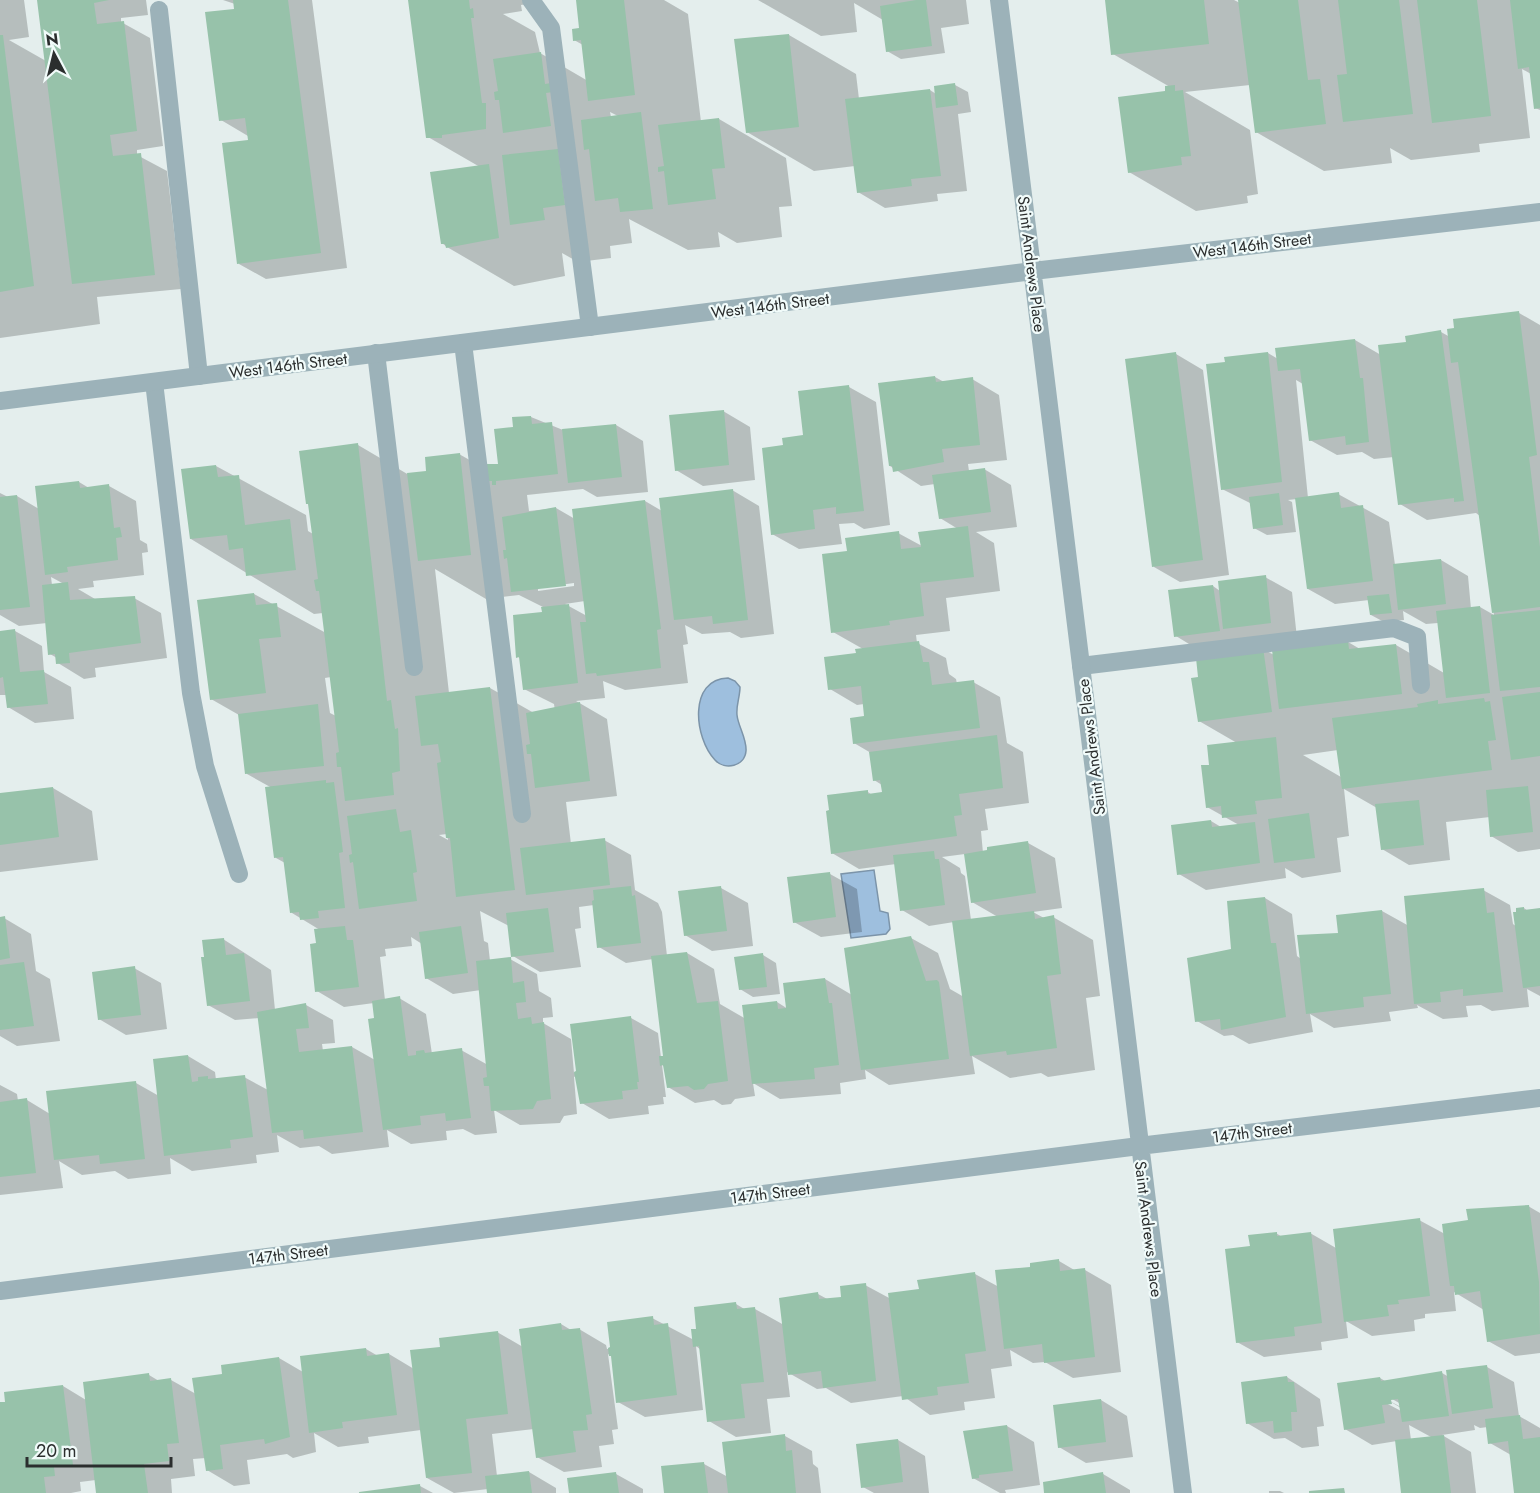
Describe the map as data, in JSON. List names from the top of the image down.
{
  "streets": {
    "street": ["West 146th Street", "Saint Andrews Place", "147th Street"]
  },
  "crossings": [
    ["West 146th Street", "Saint Andrews Place"],
    ["Saint Andrews Place", "147th Street"]
  ],
  "scale_bar": "20 m",
  "north": "top"
}
